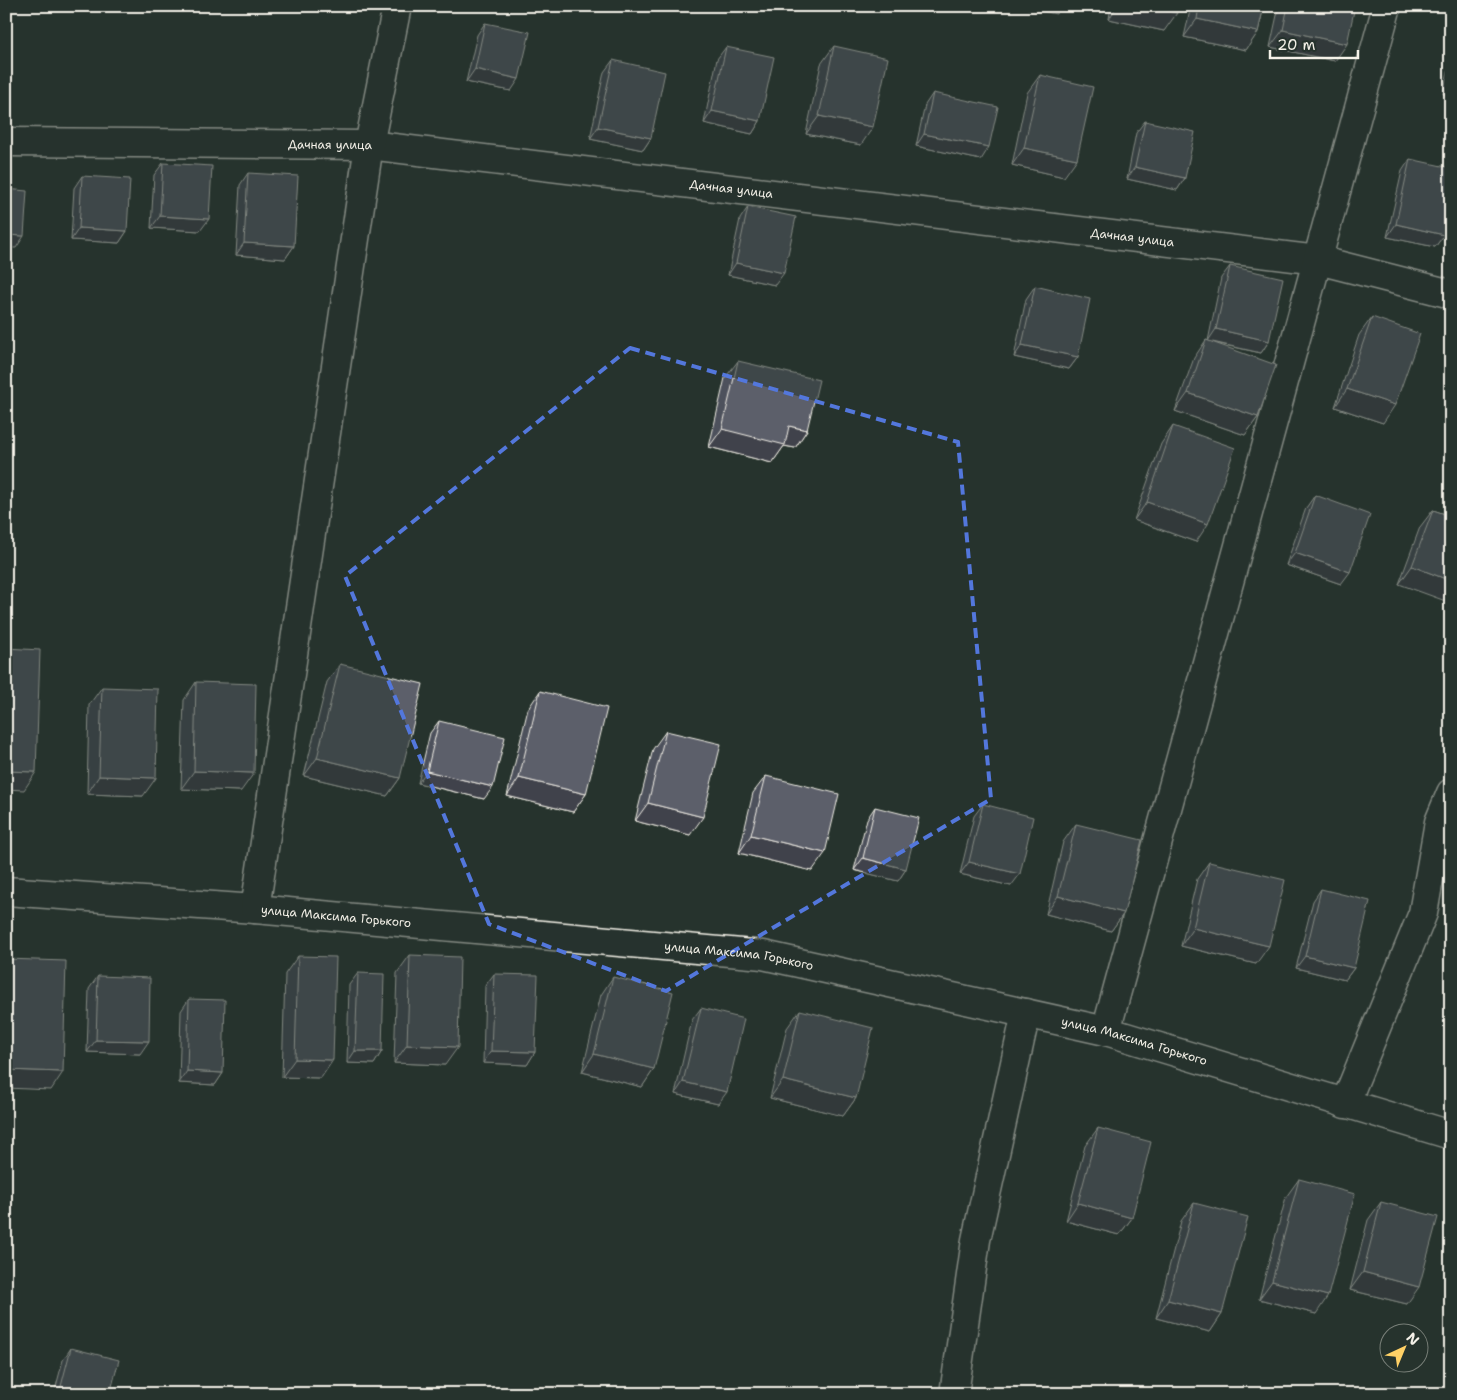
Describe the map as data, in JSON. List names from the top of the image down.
{
  "streets": {
    "street": ["Дачная улица", "улица Максима Горького"]
  },
  "scale_bar": "20 m",
  "north": "top right"
}
